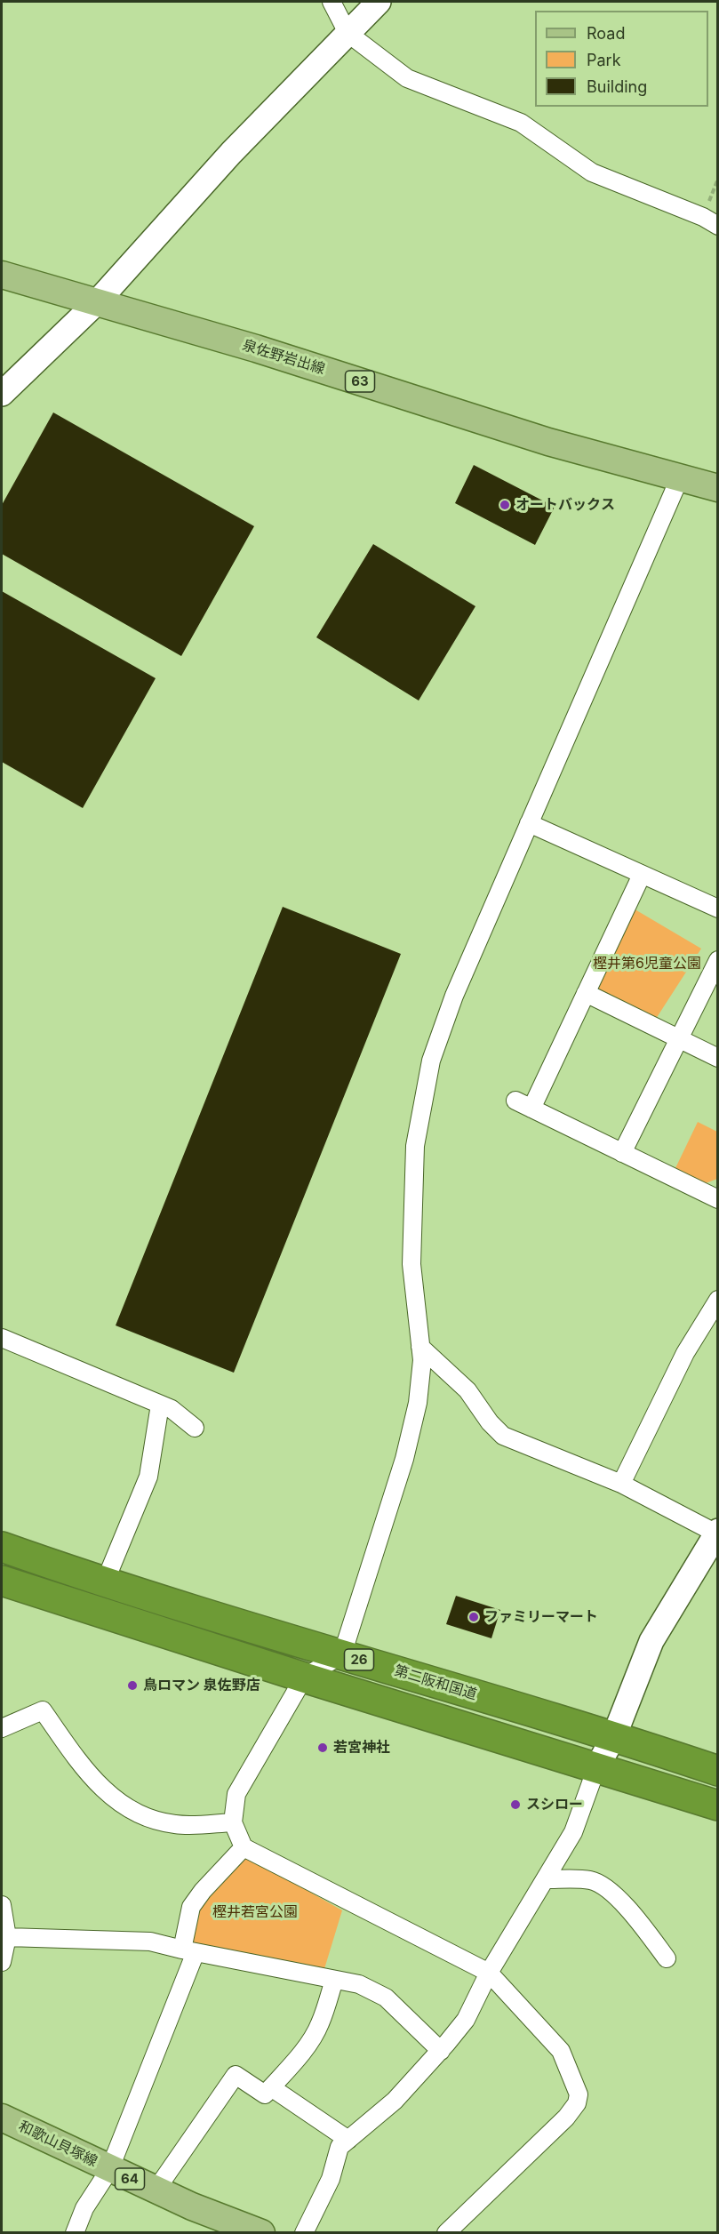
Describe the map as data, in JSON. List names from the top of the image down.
{
  "streets": {
    "highway": ["26", "第二阪和国道"],
    "main road": [
      "泉佐野岩出線",
      "63",
      "和歌山貝塚線",
      "64"
    ]
  },
  "parks": ["樫井第6児童公園", "樫井若宮公園"],
  "places": [
    "オートバックス",
    "ファミリーマート",
    "鳥ロマン 泉佐野店",
    "若宮神社",
    "スシロー"
  ],
  "legend": ["Road", "Park", "Building"]
}
